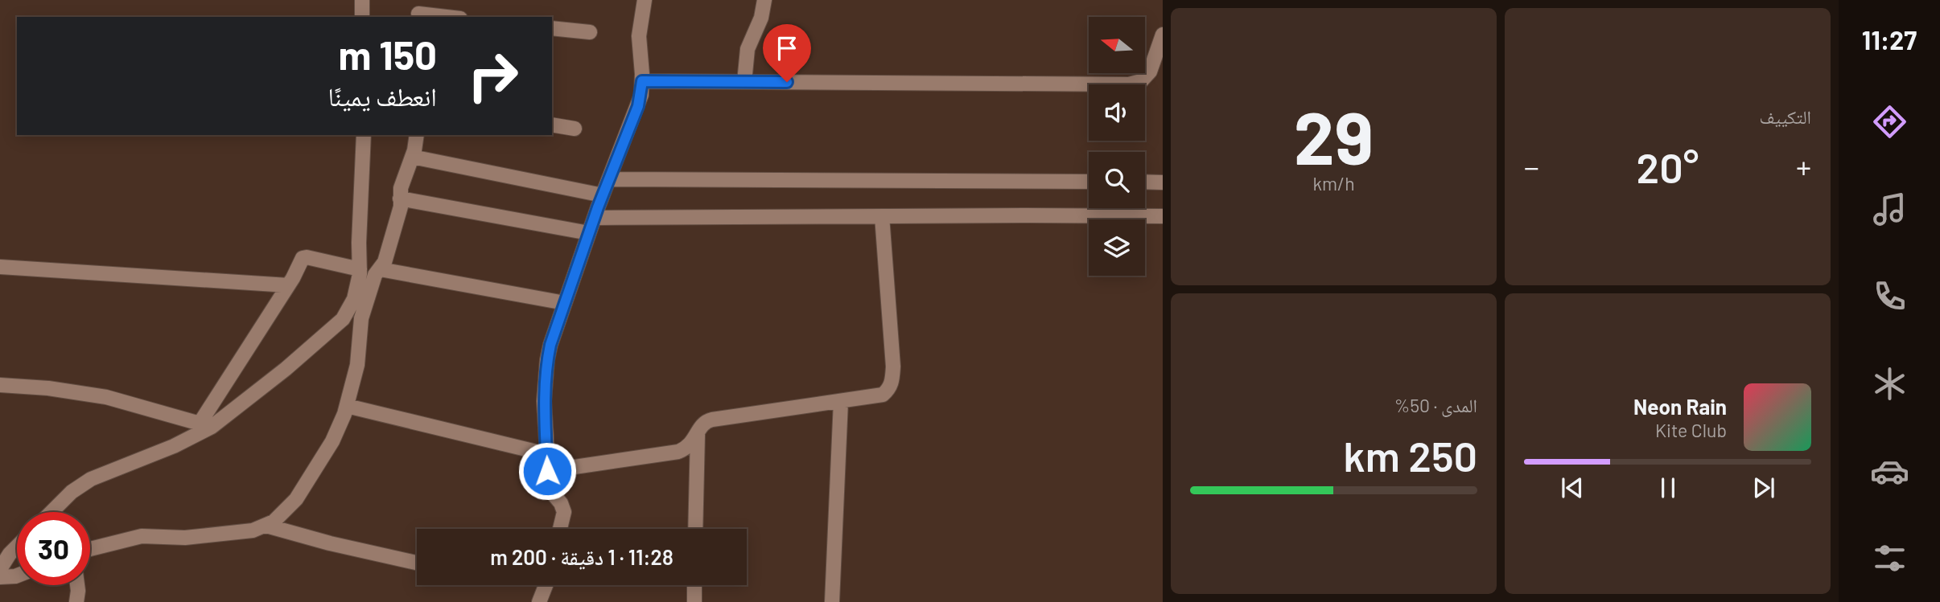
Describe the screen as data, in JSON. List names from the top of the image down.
{
  "north": "left",
  "page": {
    "tabs": "11:27",
    "tile": [
      "التكييف",
      ["29", "km/h"],
      ["المدى · 50%", "250 km"]
    ],
    "turn": ["150 m", "انعطف يمينًا"],
    "heat": ["−", "20°", "+"],
    "song": ["Neon Rain", "Kite Club"],
    "limit": "30",
    "trip": "11:28 · 1 دقيقة · 200 m"
  }
}
